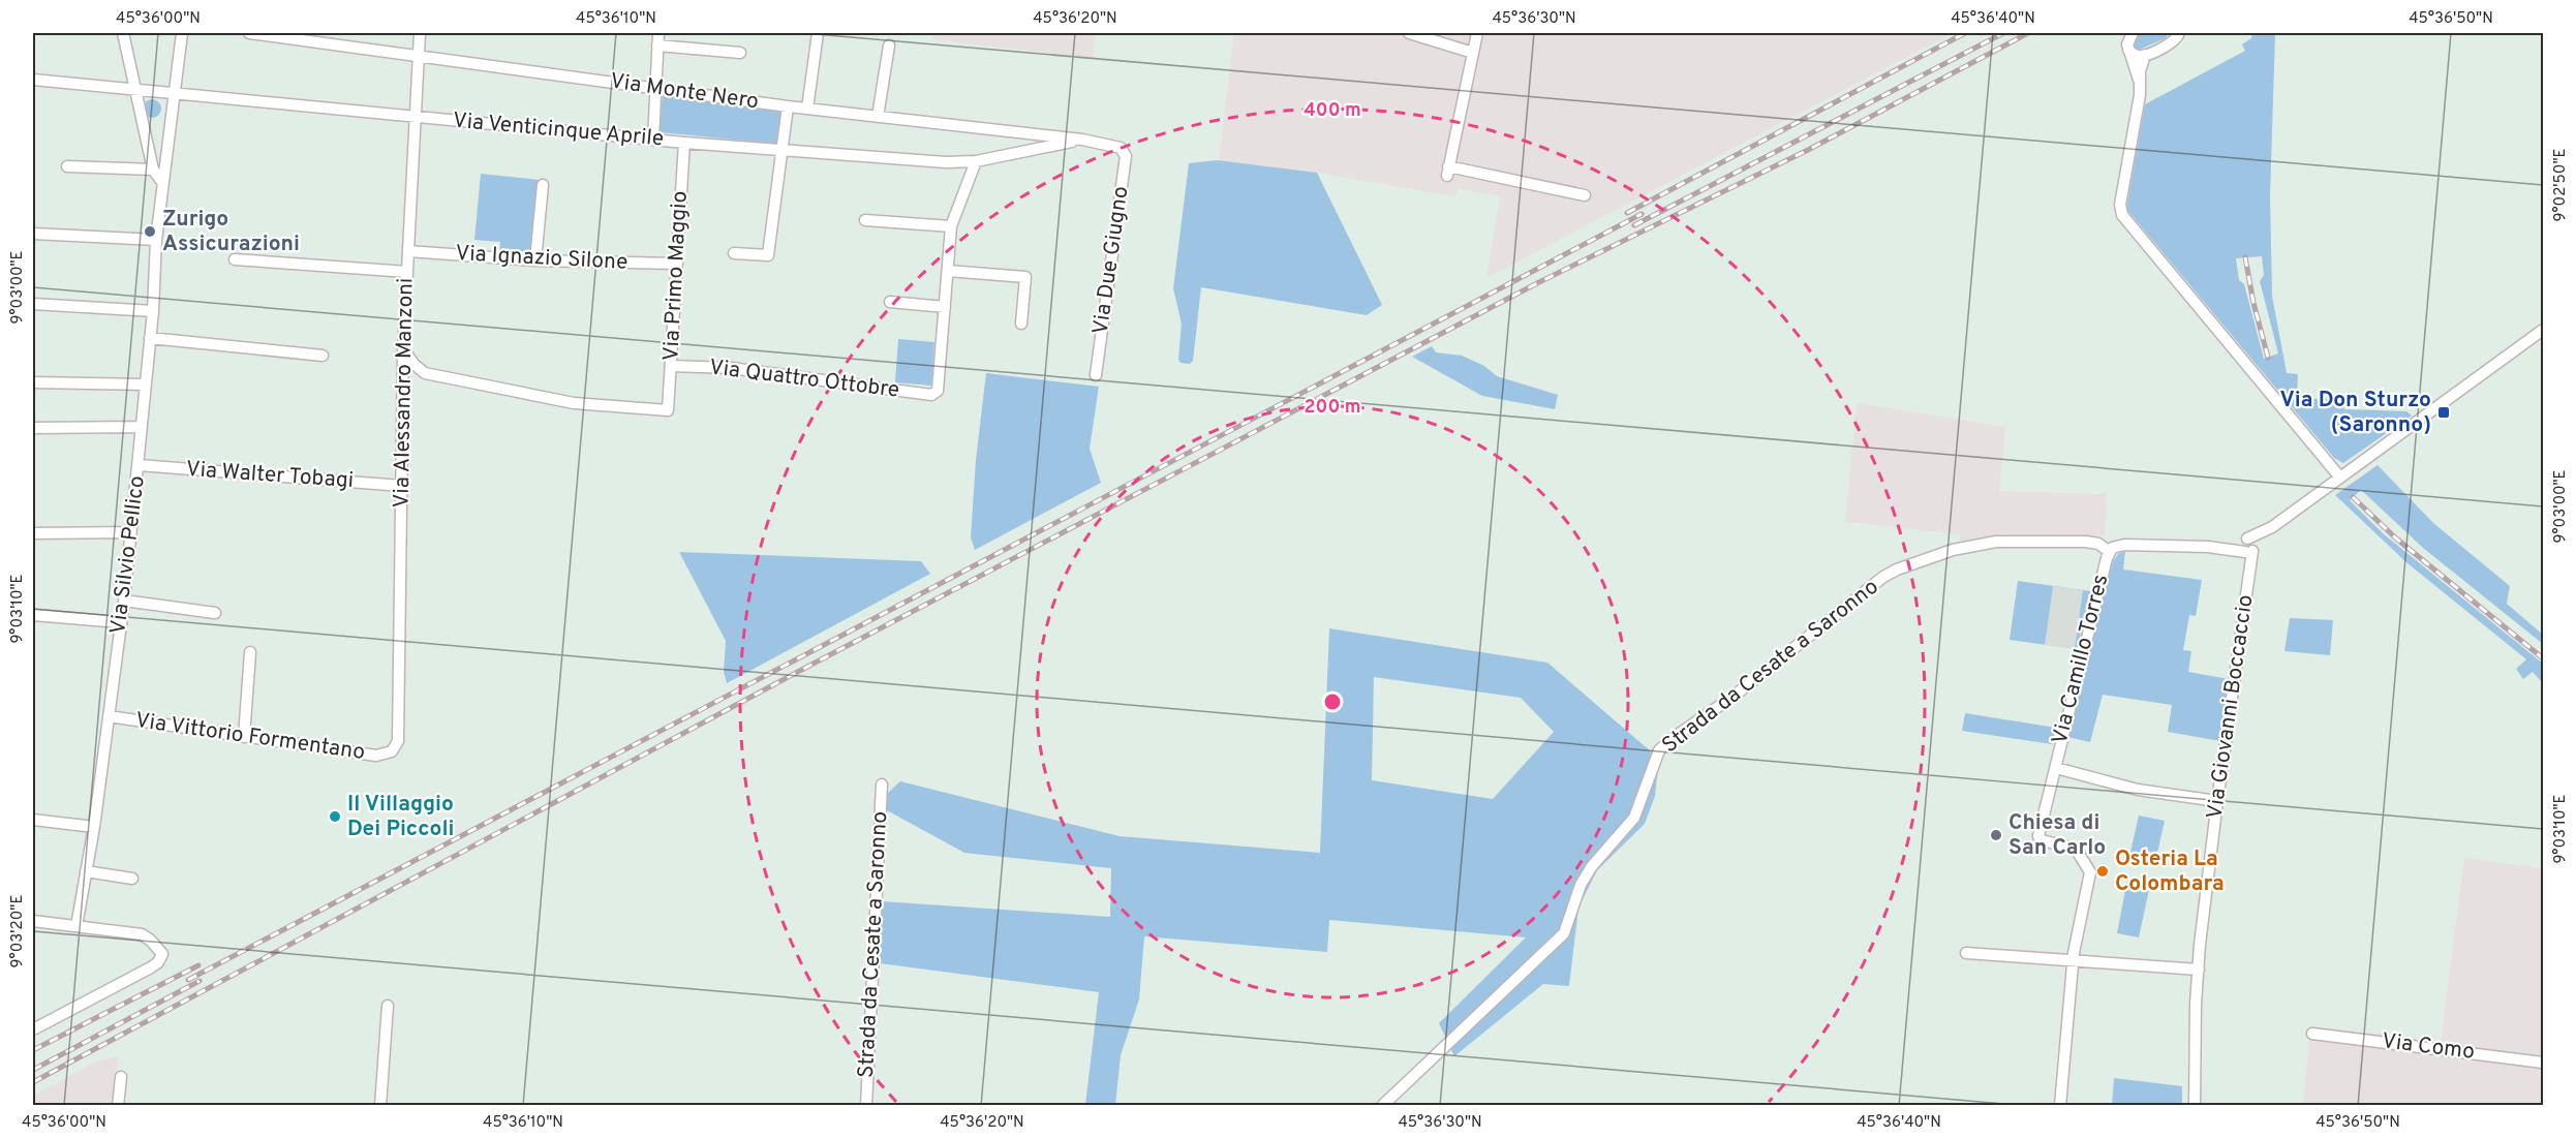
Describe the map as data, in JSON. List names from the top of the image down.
{
  "streets": {
    "street": [
      "Via Monte Nero",
      "Via Venticinque Aprile",
      "Via Ignazio Silone",
      "Via Due Giugno",
      "Via Primo Maggio",
      "Via Quattro Ottobre",
      "Via Alessandro Manzoni",
      "Via Walter Tobagi",
      "Via Silvio Pellico",
      "Via Camillo Torres",
      "Strada da Cesate a Saronno",
      "Via Giovanni Boccaccio",
      "Via Vittorio Formentano",
      "Via Como"
    ]
  },
  "crossings": [
    ["Via Monte Nero", "Via Venticinque Aprile"],
    ["Via Monte Nero", "Via Due Giugno"],
    ["Via Monte Nero", "Via Alessandro Manzoni"],
    ["Via Venticinque Aprile", "Via Primo Maggio"],
    ["Via Venticinque Aprile", "Via Alessandro Manzoni"],
    ["Via Venticinque Aprile", "Via Silvio Pellico"],
    ["Via Ignazio Silone", "Via Primo Maggio"],
    ["Via Ignazio Silone", "Via Alessandro Manzoni"],
    ["Via Primo Maggio", "Via Quattro Ottobre"],
    ["Via Primo Maggio", "Via Alessandro Manzoni"],
    ["Via Alessandro Manzoni", "Via Walter Tobagi"],
    ["Via Alessandro Manzoni", "Via Vittorio Formentano"],
    ["Via Walter Tobagi", "Via Silvio Pellico"],
    ["Via Silvio Pellico", "Via Vittorio Formentano"],
    ["Via Camillo Torres", "Strada da Cesate a Saronno"]
  ],
  "places": {
    "other": [
      "Zurigo Assicurazioni",
      "Il Villaggio Dei Piccoli",
      "Chiesa di San Carlo",
      "Osteria La Colombara"
    ],
    "transit": ["Via Don Sturzo (Saronno)"]
  },
  "coordinates": [
    "45°36'00\"N",
    "45°36'10\"N",
    "45°36'20\"N",
    "45°36'30\"N",
    "45°36'40\"N",
    "45°36'50\"N",
    "9°02'50\"E",
    "9°03'00\"E",
    "9°03'10\"E",
    "9°03'20\"E"
  ],
  "rings": ["400 m", "200 m"]
}
